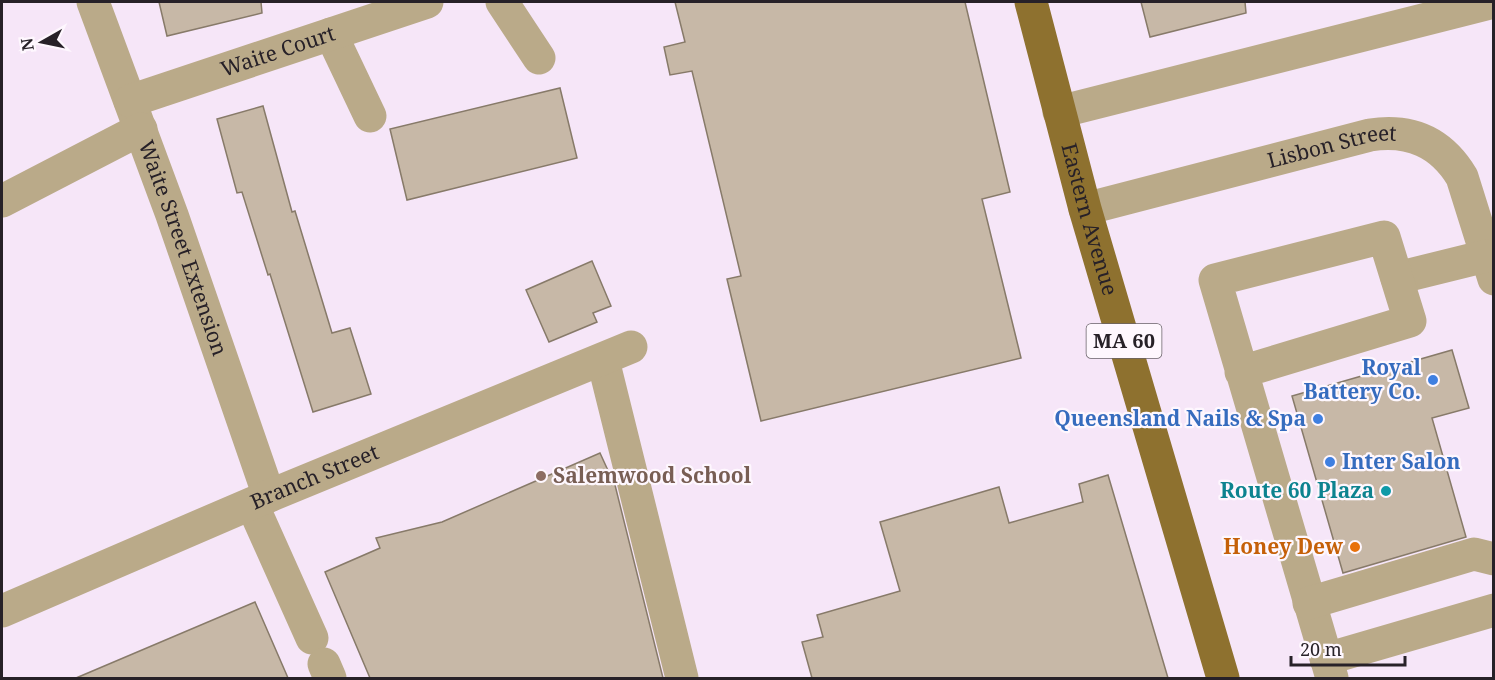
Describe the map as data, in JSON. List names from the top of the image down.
{
  "streets": {
    "main road": ["Eastern Avenue", "MA 60"],
    "street": [
      "Waite Court",
      "Lisbon Street",
      "Waite Street Extension",
      "Branch Street"
    ]
  },
  "crossings": [
    ["Waite Court", "Waite Street Extension"],
    ["Lisbon Street", "Eastern Avenue"],
    ["Waite Street Extension", "Branch Street"]
  ],
  "places": [
    "Royal Battery Co.",
    "Queensland Nails & Spa",
    "Inter Salon",
    "Salemwood School",
    "Route 60 Plaza",
    "Honey Dew"
  ],
  "scale_bar": "20 m",
  "north": "left"
}
